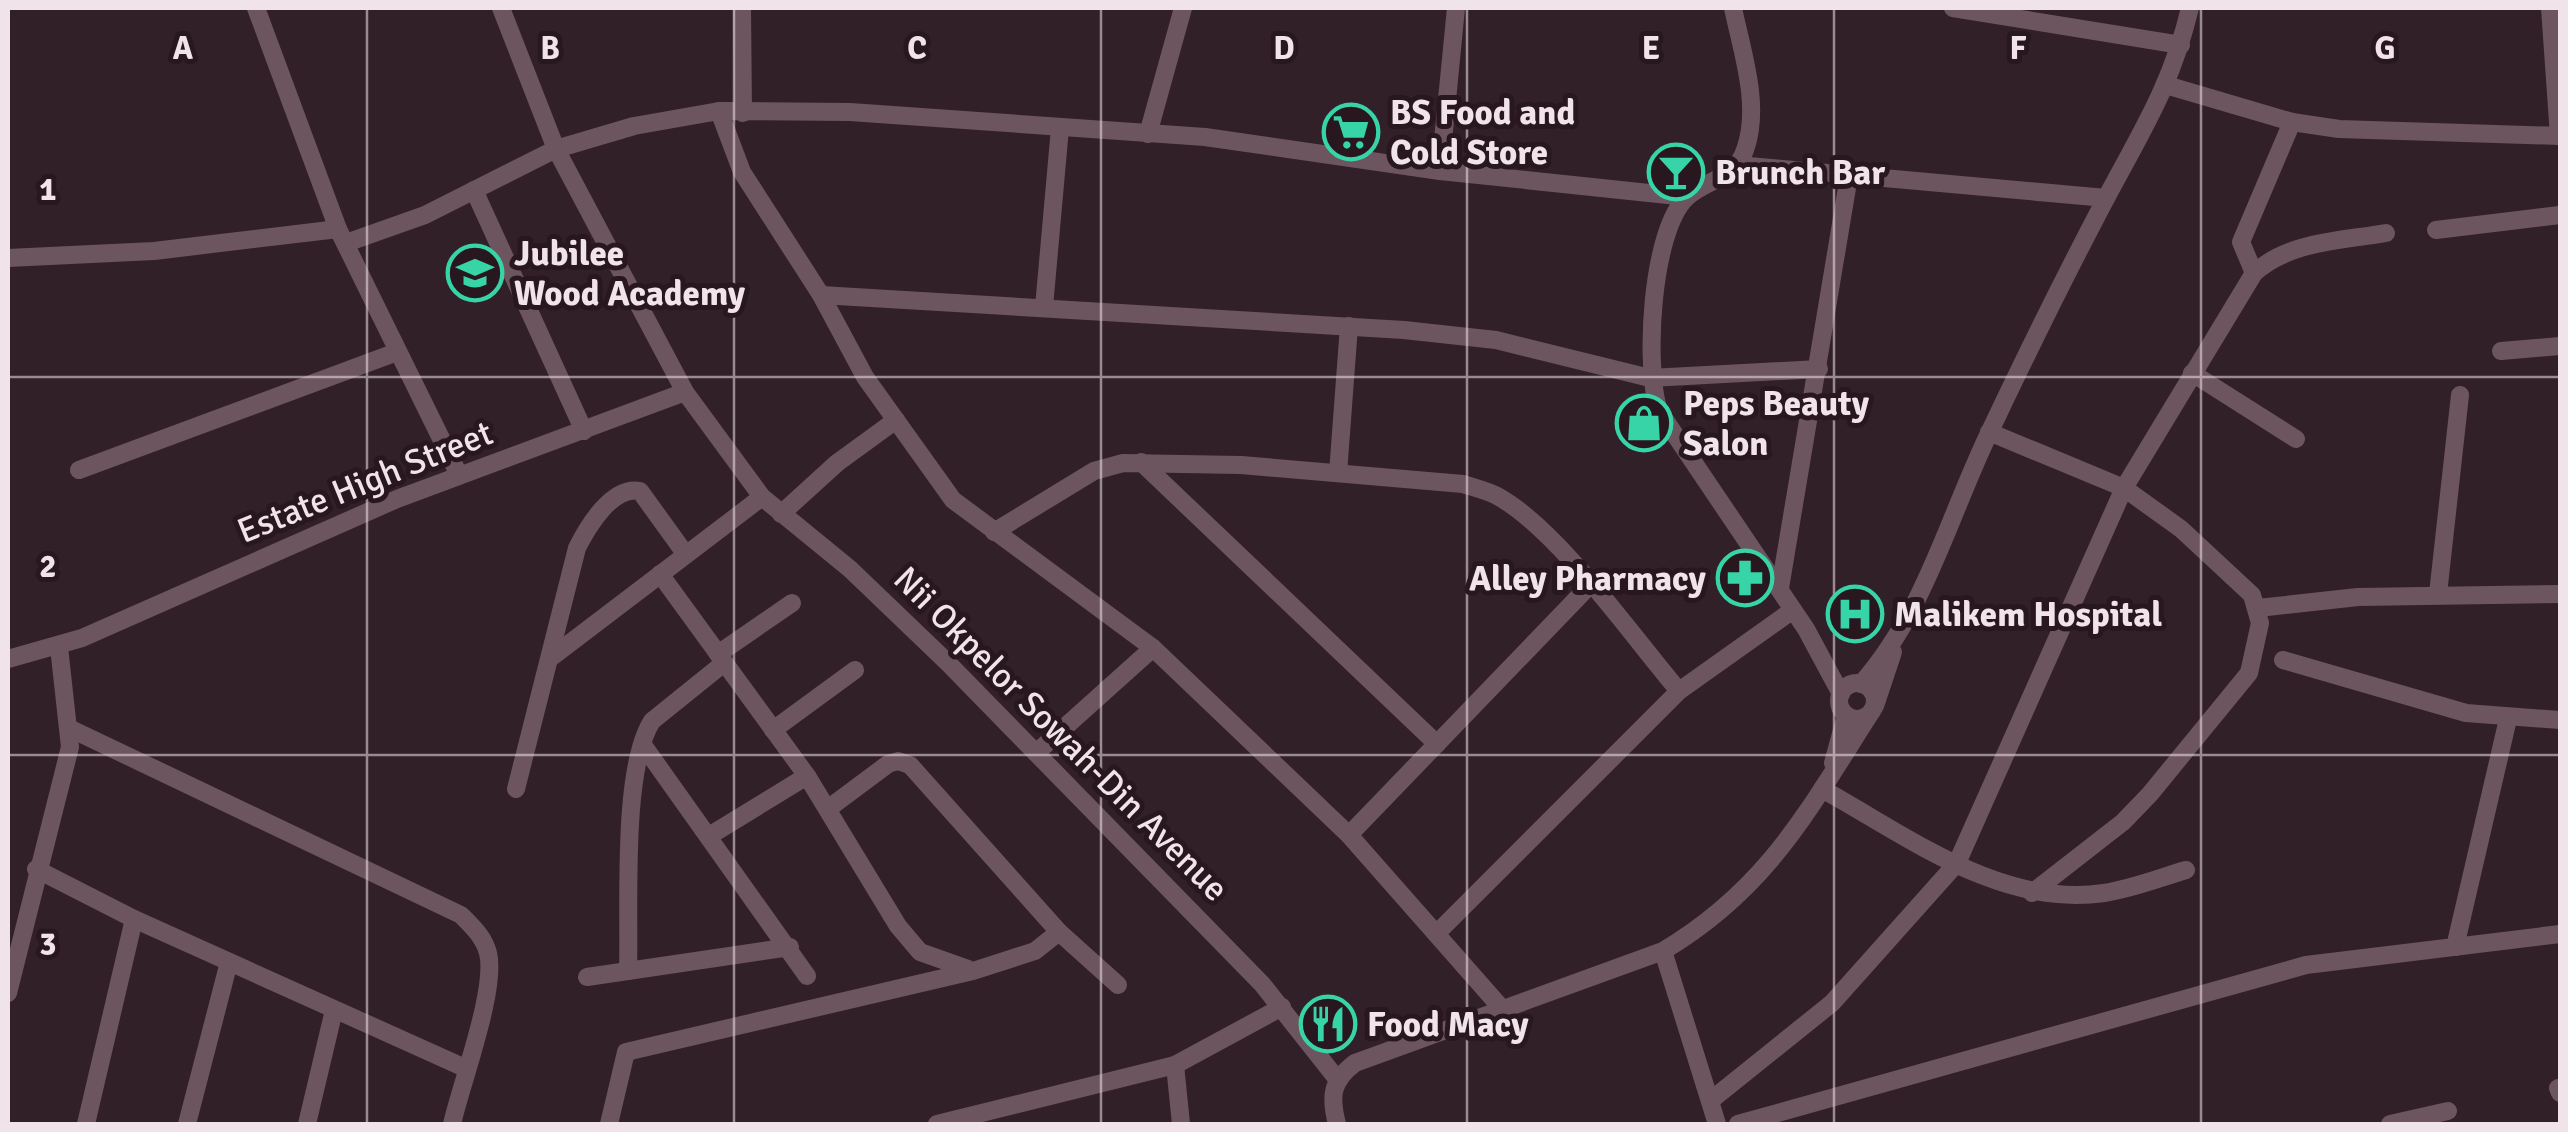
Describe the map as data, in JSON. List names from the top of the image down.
{
  "streets": {
    "street": ["Estate High Street", "Nii Okpelor Sowah-Din Avenue"]
  },
  "crossings": [
    ["Estate High Street", "Nii Okpelor Sowah-Din Avenue"]
  ],
  "places": {
    "supermarket": ["BS Food and Cold Store"],
    "bar": ["Brunch Bar"],
    "school or university": ["Jubilee Wood Academy"],
    "shop": ["Peps Beauty Salon"],
    "pharmacy": ["Alley Pharmacy"],
    "hospital": ["Malikem Hospital"],
    "restaurant": ["Food Macy"]
  },
  "grid": {
    "columns": [
      "A",
      "B",
      "C",
      "D",
      "E",
      "F",
      "G"
    ],
    "rows": ["1", "2", "3"]
  }
}
